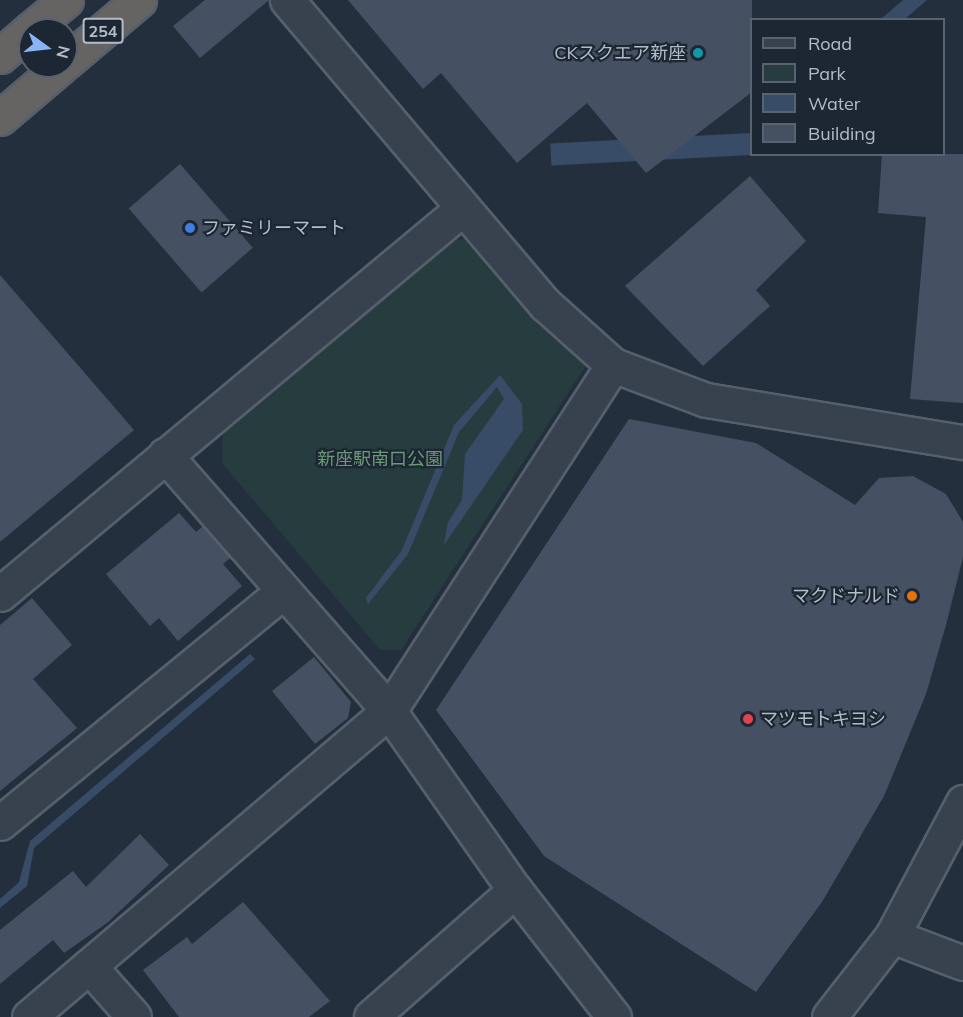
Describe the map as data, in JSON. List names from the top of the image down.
{
  "streets": {
    "highway": ["254"]
  },
  "parks": ["新座駅南口公園"],
  "places": [
    "CKスクエア新座",
    "ファミリーマート",
    "マクドナルド",
    "マツモトキヨシ"
  ],
  "legend": [
    "Road",
    "Park",
    "Water",
    "Building"
  ],
  "north": "right"
}
